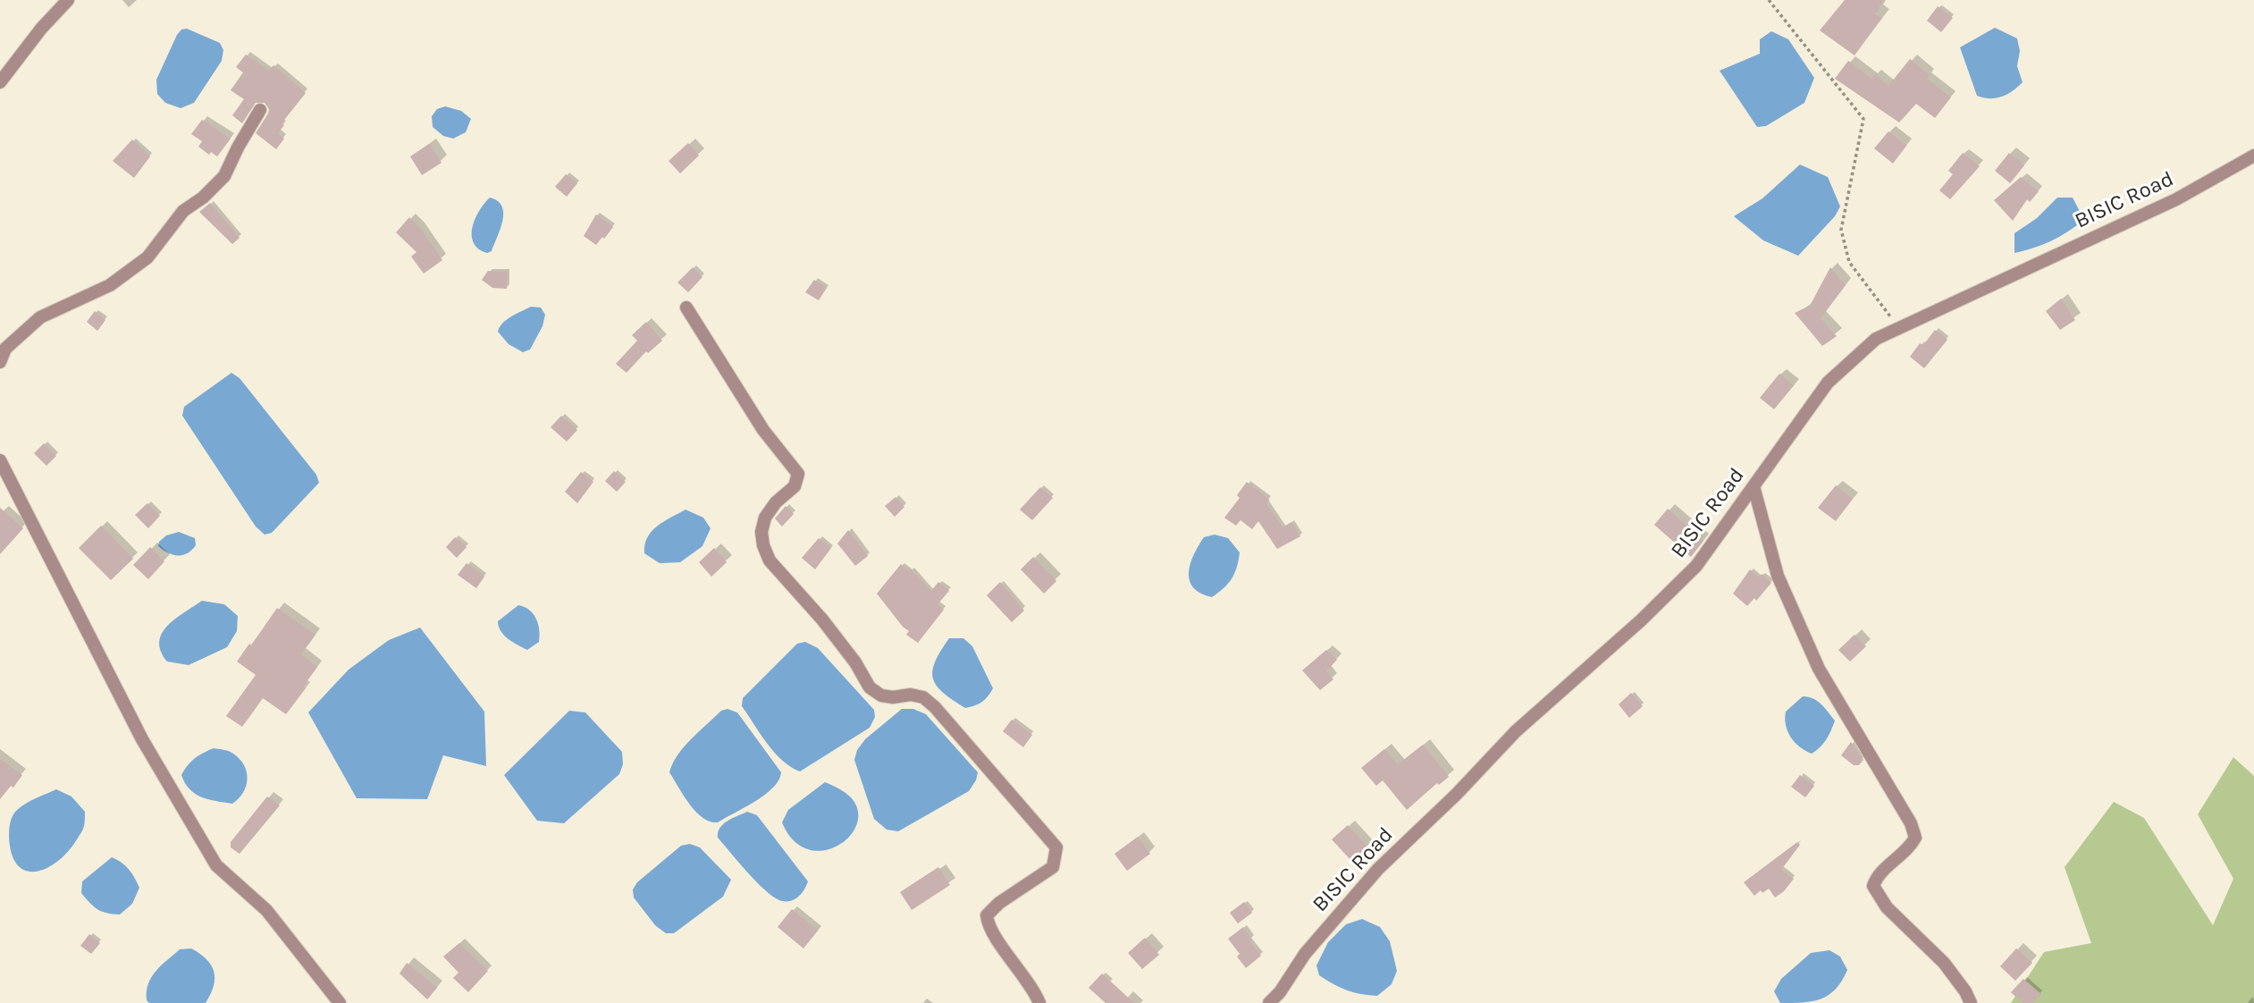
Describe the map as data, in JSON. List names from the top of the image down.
{
  "streets": {
    "street": ["BISIC Road"]
  }
}
